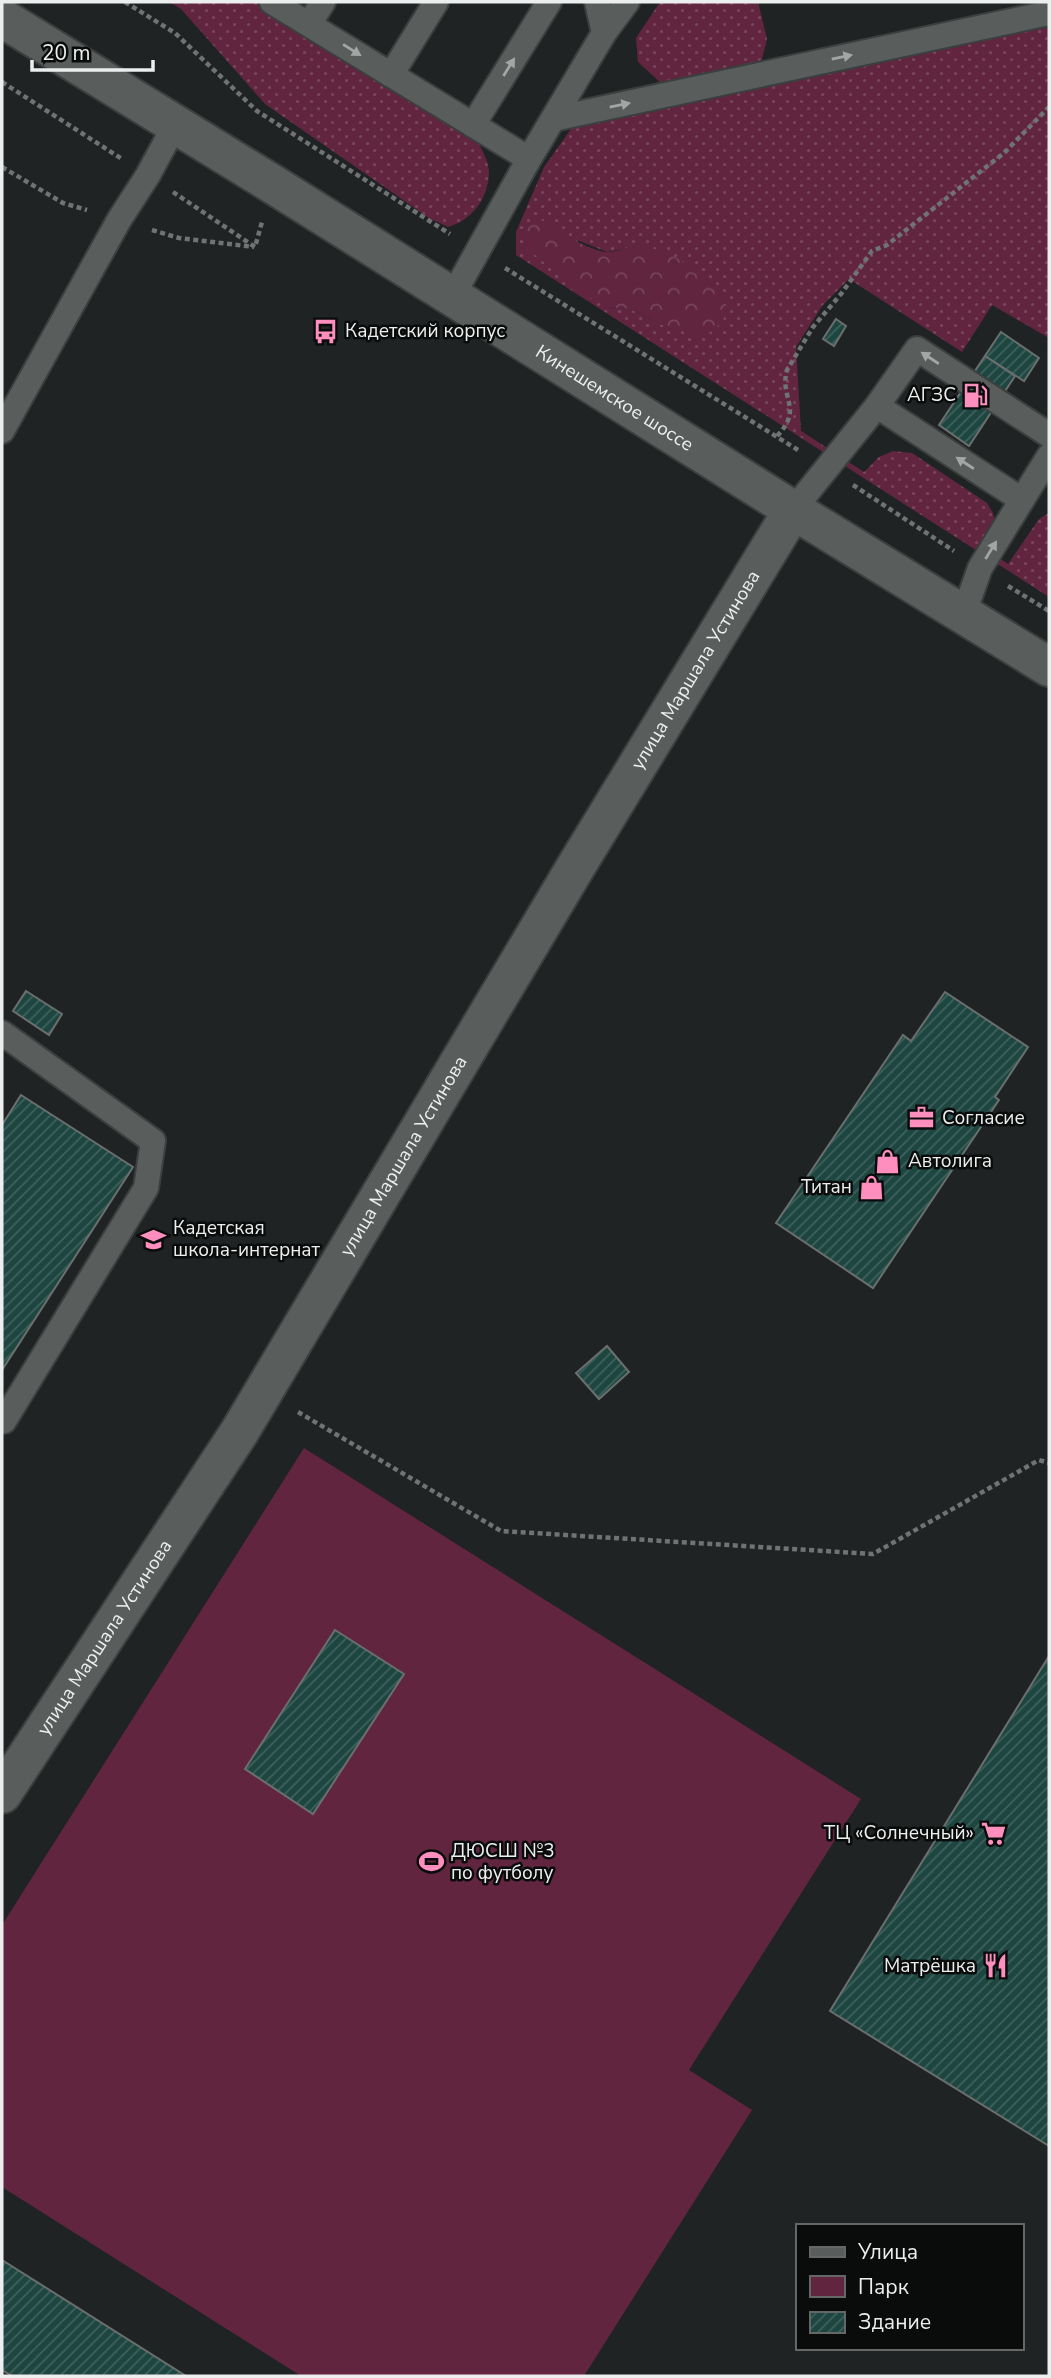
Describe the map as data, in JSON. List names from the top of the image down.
{
  "streets": {
    "street": ["Кинешемское шоссе", "улица Маршала Устинова"]
  },
  "crossings": [
    ["Кинешемское шоссе", "улица Маршала Устинова"]
  ],
  "places": {
    "bus stop": ["Кадетский корпус"],
    "fuel station": ["АГЗС"],
    "office": ["Согласие"],
    "shop": ["Автолига", "Титан"],
    "school or university": ["Кадетская школа-интернат"],
    "supermarket": ["ТЦ «Солнечный»"],
    "sports": ["ДЮСШ №3 по футболу"],
    "restaurant": ["Матрёшка"]
  },
  "legend": ["Улица", "Парк", "Здание"],
  "scale_bar": "20 m"
}
